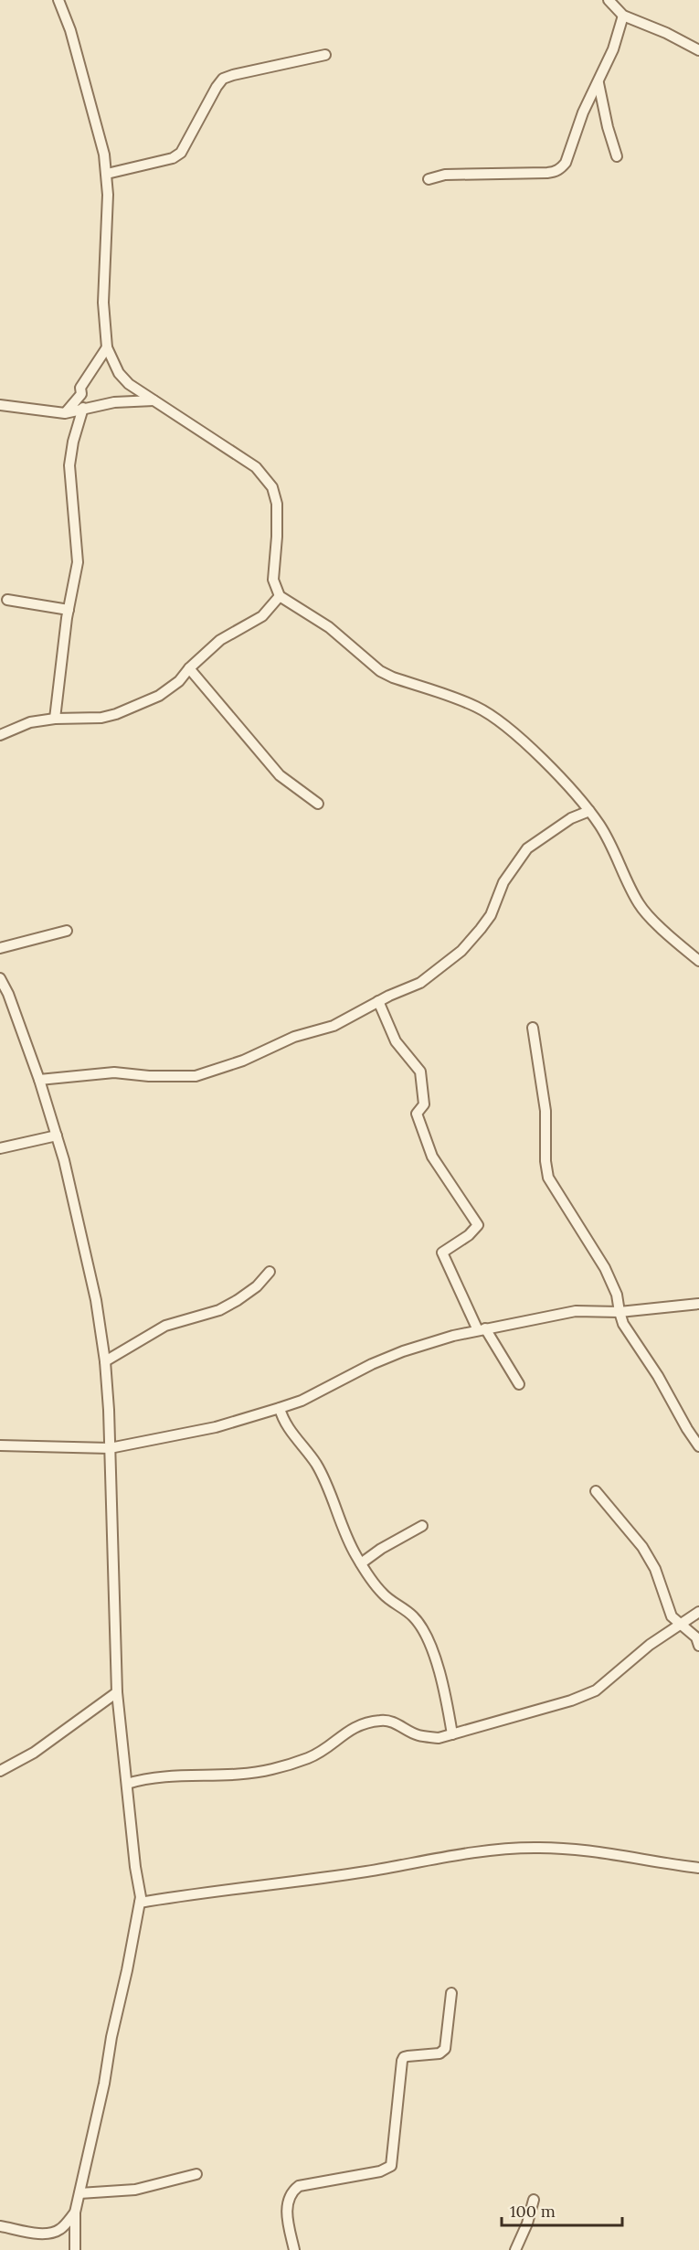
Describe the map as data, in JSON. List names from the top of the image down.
{
  "scale_bar": "100 m"
}
